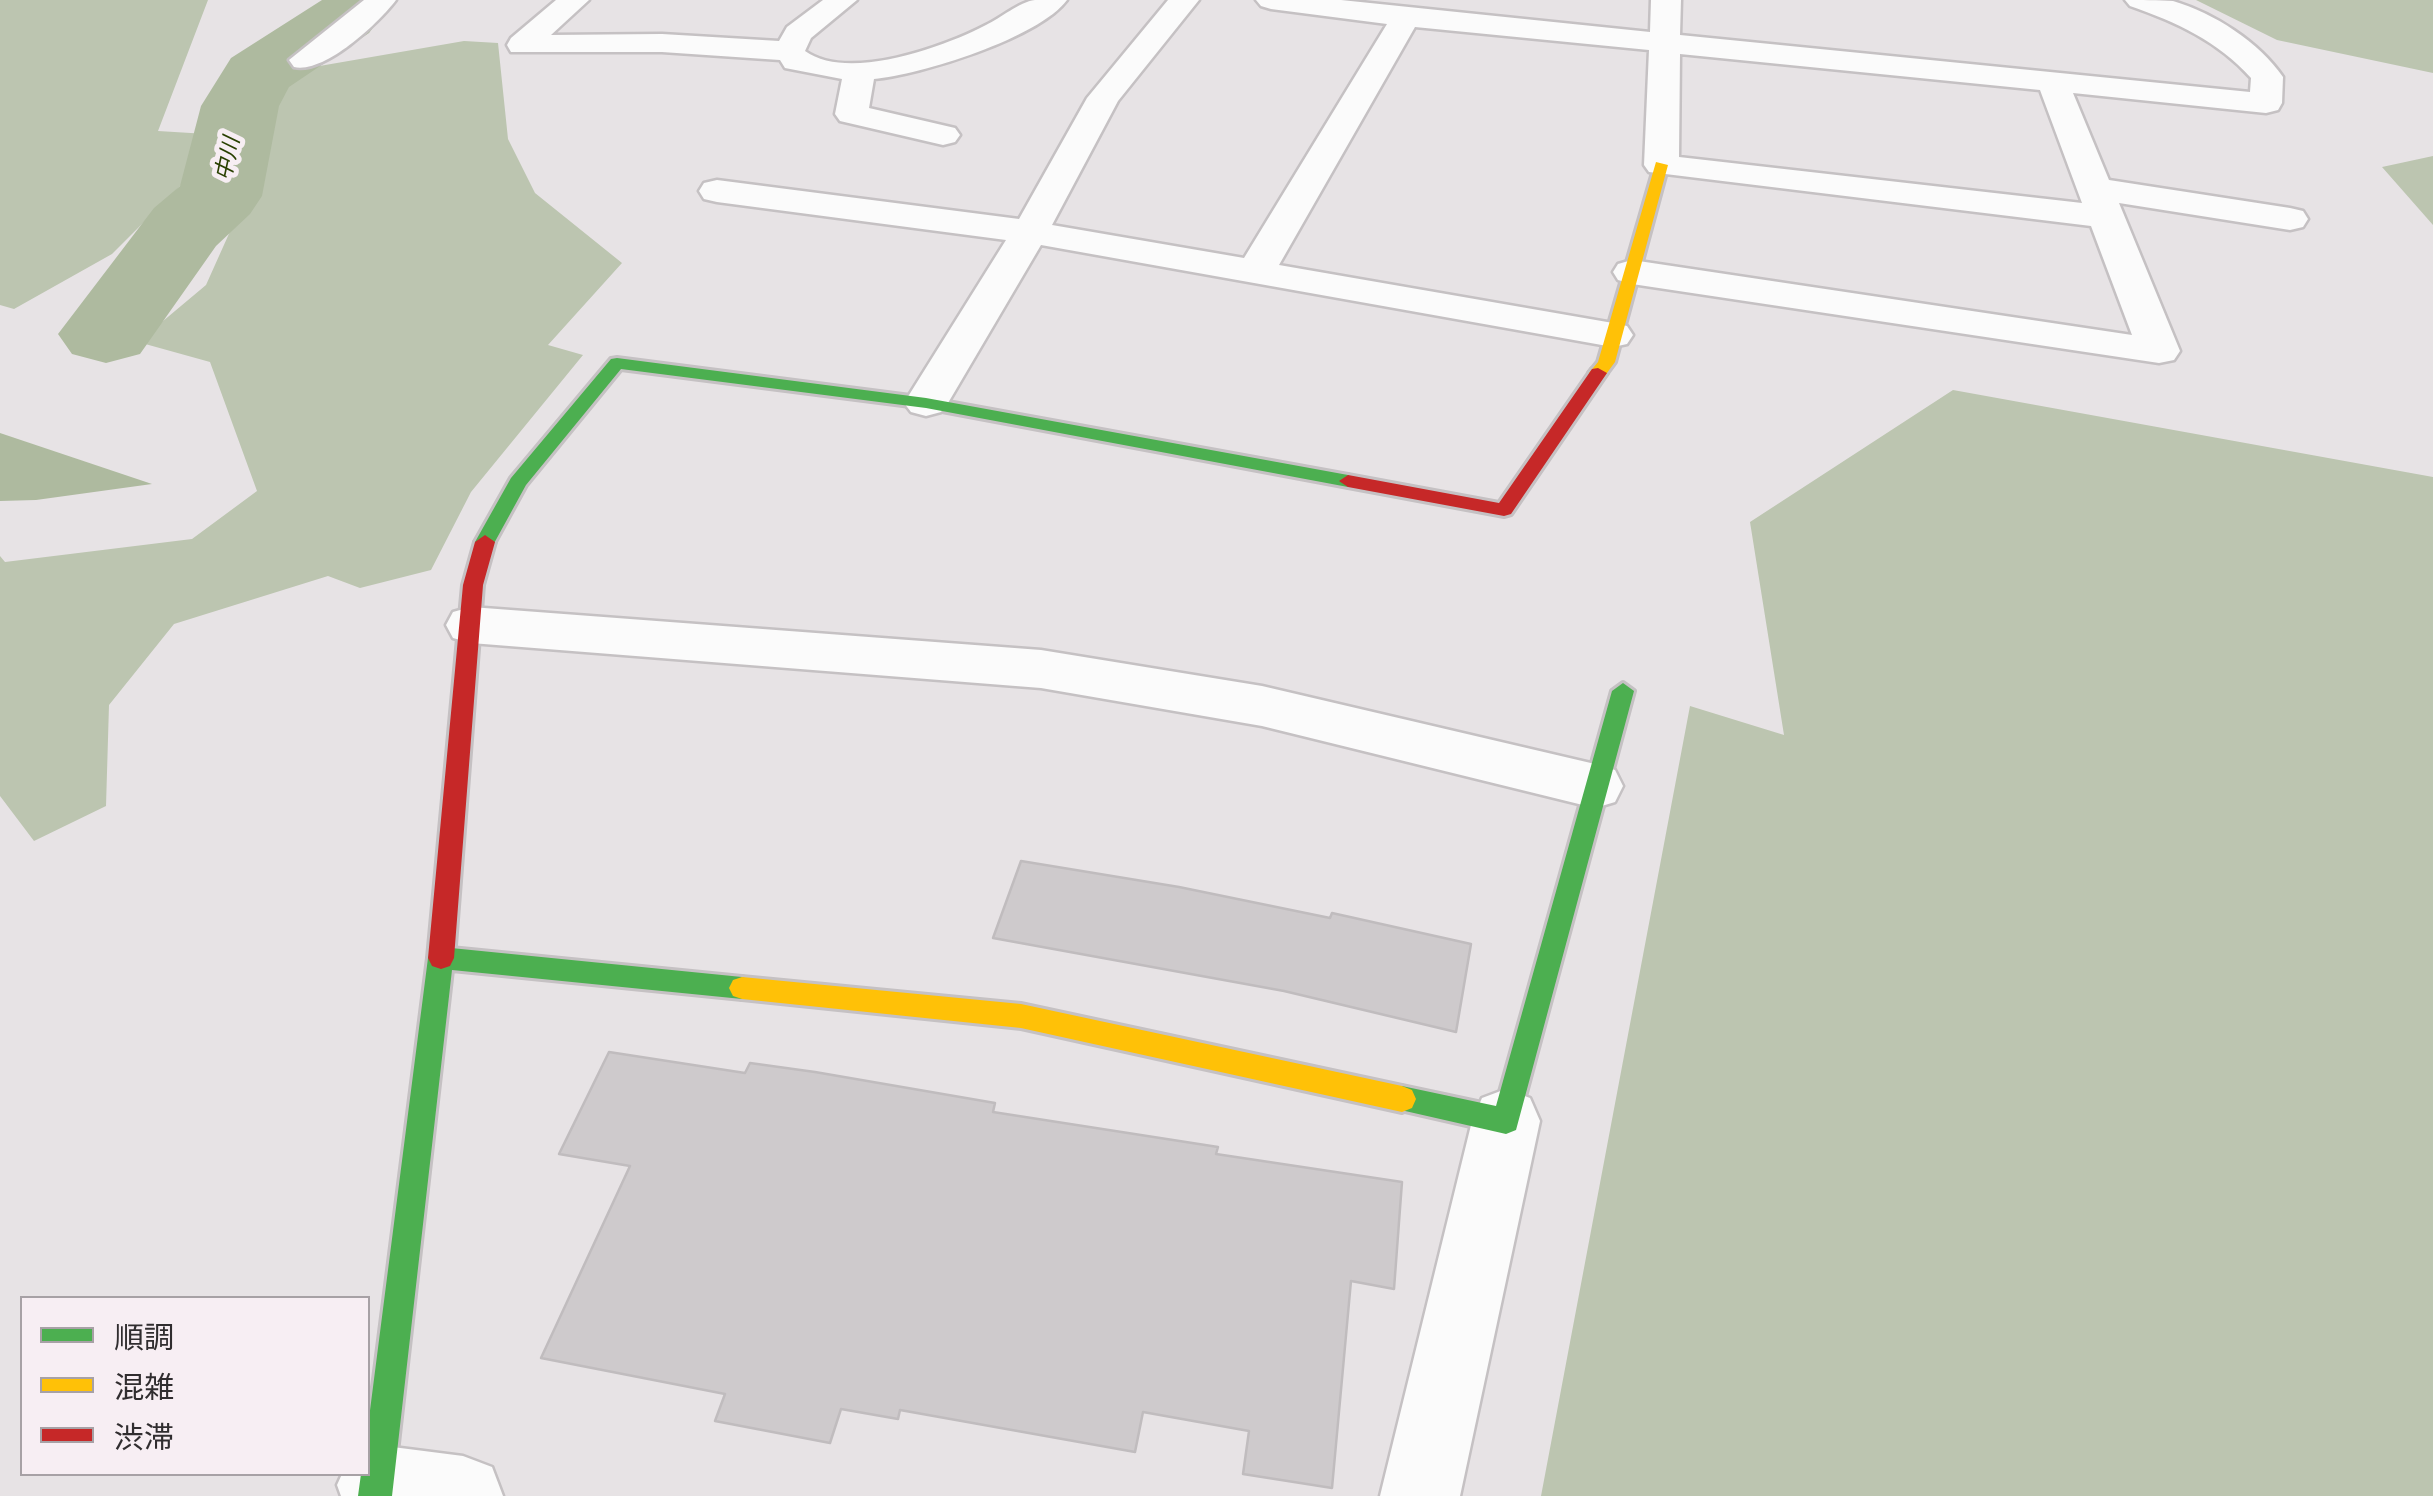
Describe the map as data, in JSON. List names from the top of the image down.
{
  "water": ["中川"],
  "legend": ["順調", "混雑", "渋滞"]
}
